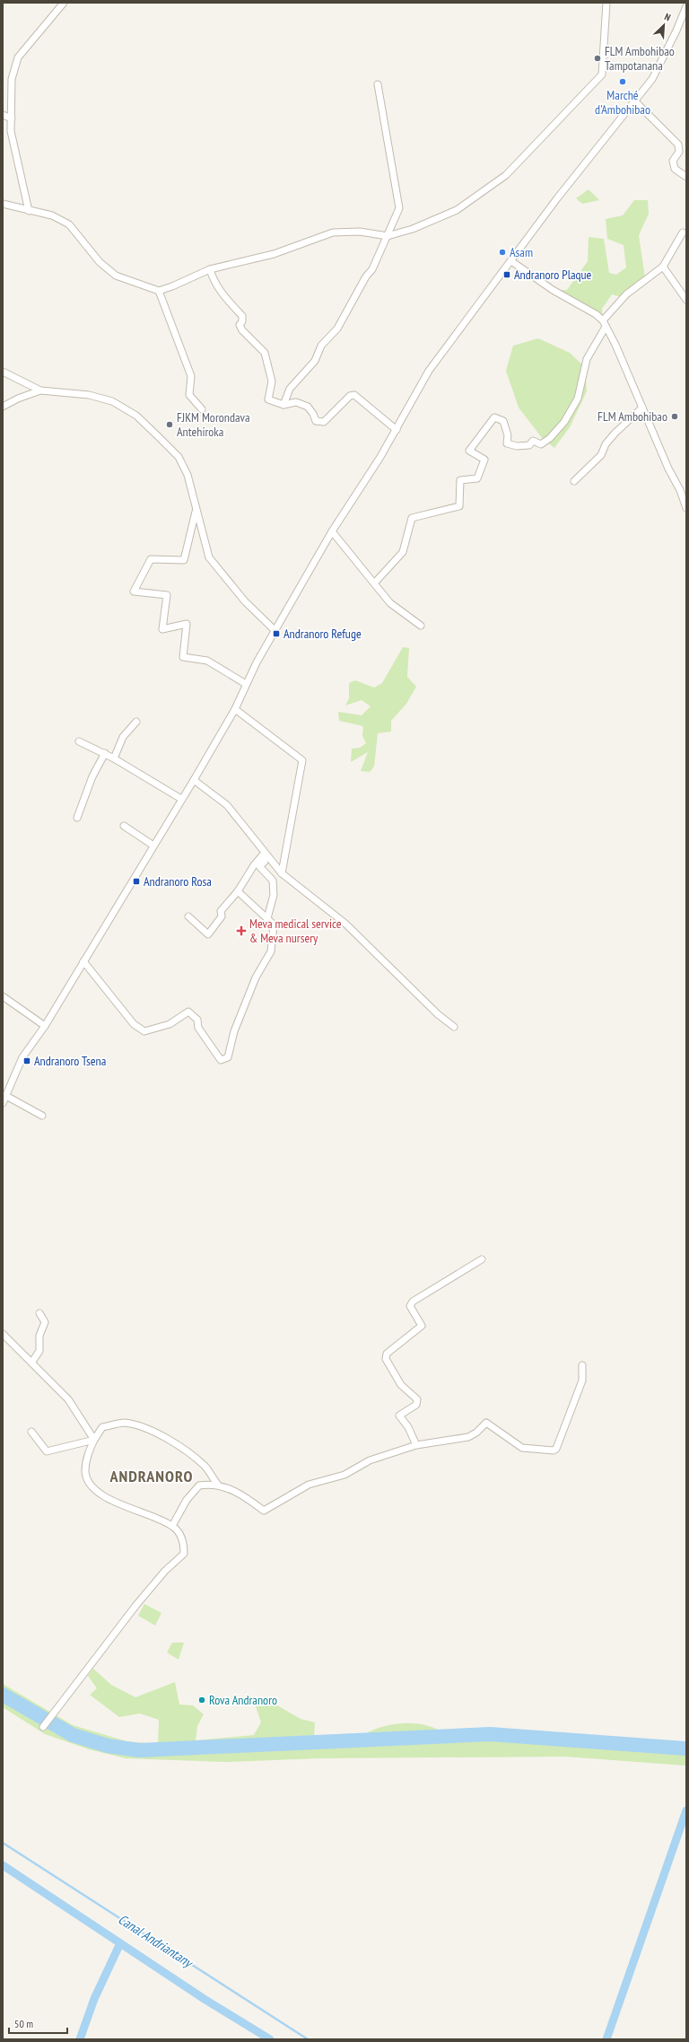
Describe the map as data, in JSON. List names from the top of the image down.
{
  "districts": ["ANDRANORO"],
  "water": ["Canal Andriantany"],
  "places": {
    "other": [
      "FLM Ambohibao Tampotanana",
      "Marché d'Ambohibao",
      "Asam",
      "FLM Ambohibao",
      "FJKM Morondava Antehiroka",
      "Rova Andranoro"
    ],
    "transit": [
      "Andranoro Plaque",
      "Andranoro Refuge",
      "Andranoro Rosa",
      "Andranoro Tsena"
    ],
    "health": ["Meva medical service & Meva nursery"]
  },
  "scale_bar": "50 m",
  "north": "top right"
}
